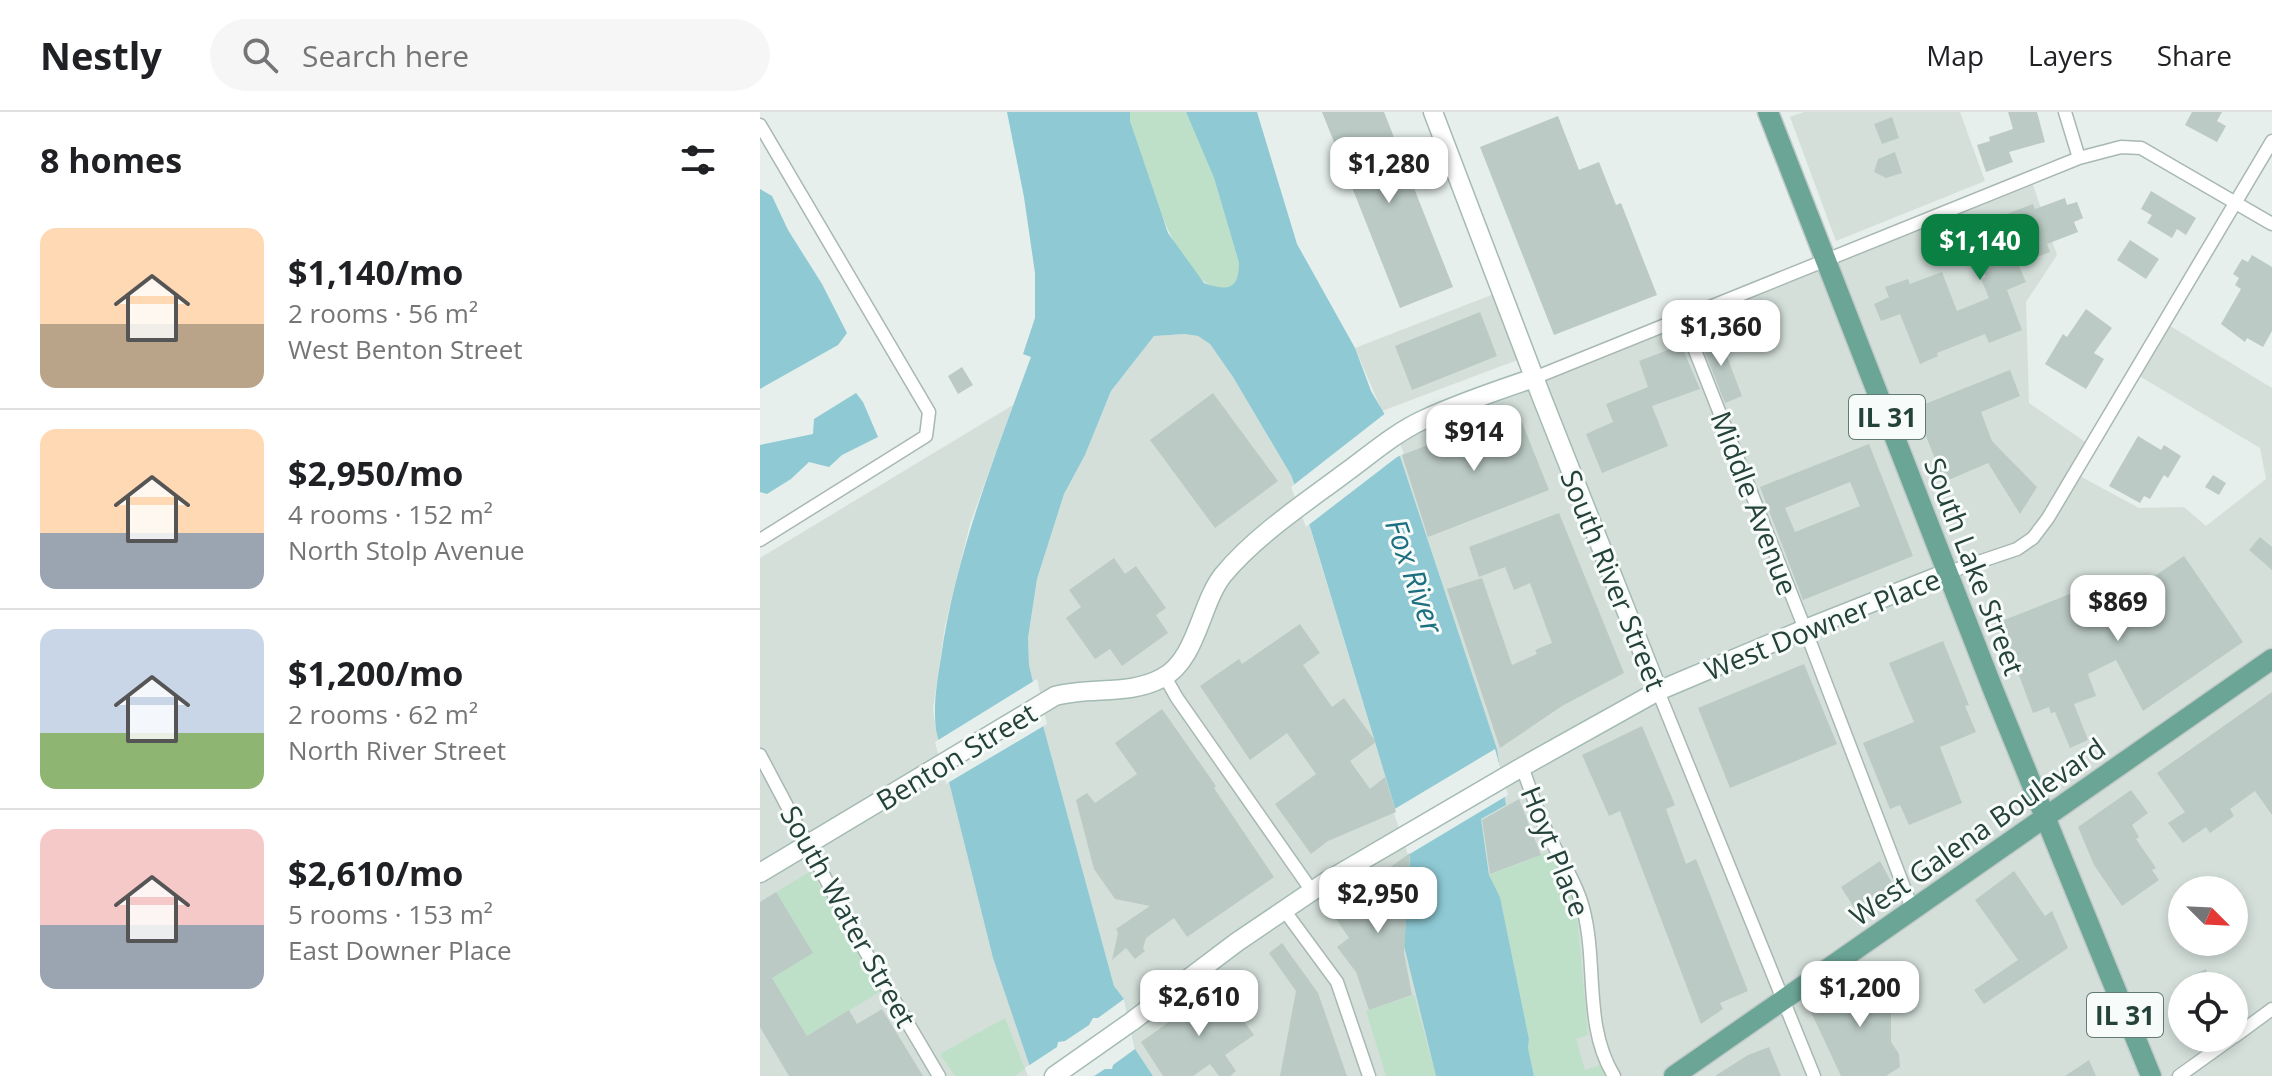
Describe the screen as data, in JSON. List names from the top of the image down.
{
  "streets": {
    "main road": ["IL 31", "South Lake Street", "West Galena Boulevard"],
    "street": [
      "Middle Avenue",
      "South River Street",
      "West Downer Place",
      "Benton Street",
      "Hoyt Place",
      "South Water Street"
    ]
  },
  "crossings": [
    ["IL 31", "South Lake Street"],
    ["IL 31", "West Galena Boulevard"],
    ["Middle Avenue", "West Downer Place"],
    ["Middle Avenue", "West Galena Boulevard"],
    ["South Lake Street", "West Downer Place"],
    ["South Lake Street", "West Galena Boulevard"],
    ["South River Street", "West Downer Place"],
    ["South River Street", "West Galena Boulevard"],
    ["West Downer Place", "Hoyt Place"],
    ["Benton Street", "South Water Street"]
  ],
  "water": ["Fox River"],
  "north": "bottom right",
  "page": {
    "header": "Nestly",
    "search": "Search here",
    "nav": ["Map", "Layers", "Share"],
    "heading": "8 homes",
    "price": [
      "$1,280",
      "$1,140",
      "$1,360",
      "$914",
      "$869",
      "$2,950",
      "$1,200",
      "$2,610"
    ],
    "list": [
      {
        "name": "$1,140/mo",
        "note": "2 rooms · 56 m² · West Benton Street"
      },
      {
        "name": "$2,950/mo",
        "note": "4 rooms · 152 m² · North Stolp Avenue"
      },
      {
        "name": "$1,200/mo",
        "note": "2 rooms · 62 m² · North River Street"
      },
      {
        "name": "$2,610/mo",
        "note": "5 rooms · 153 m² · East Downer Place"
      }
    ]
  }
}
